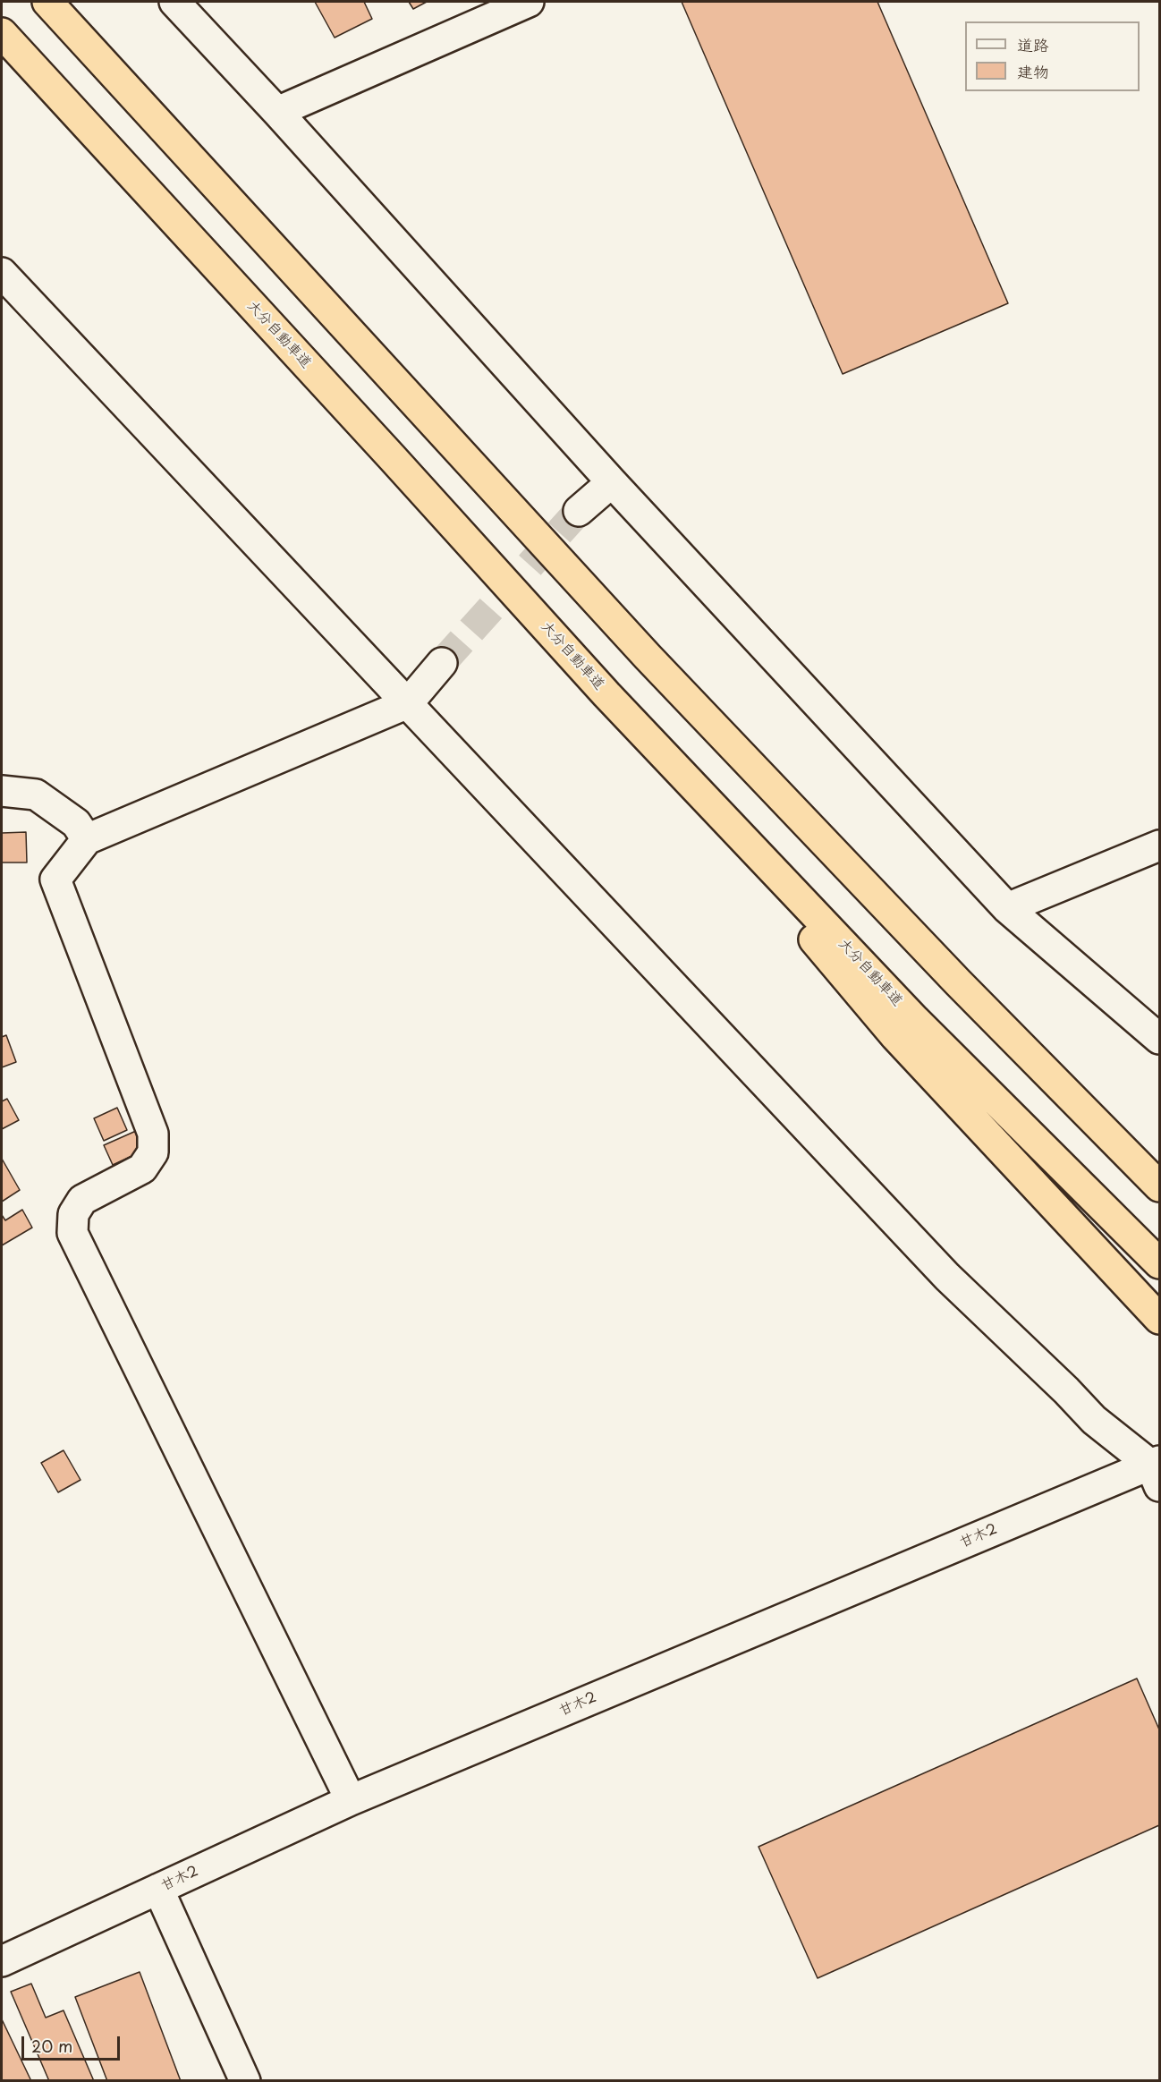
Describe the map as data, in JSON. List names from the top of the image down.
{
  "streets": {
    "highway": ["大分自動車道"],
    "street": ["甘木2"]
  },
  "legend": ["道路", "建物"],
  "scale_bar": "20 m"
}
